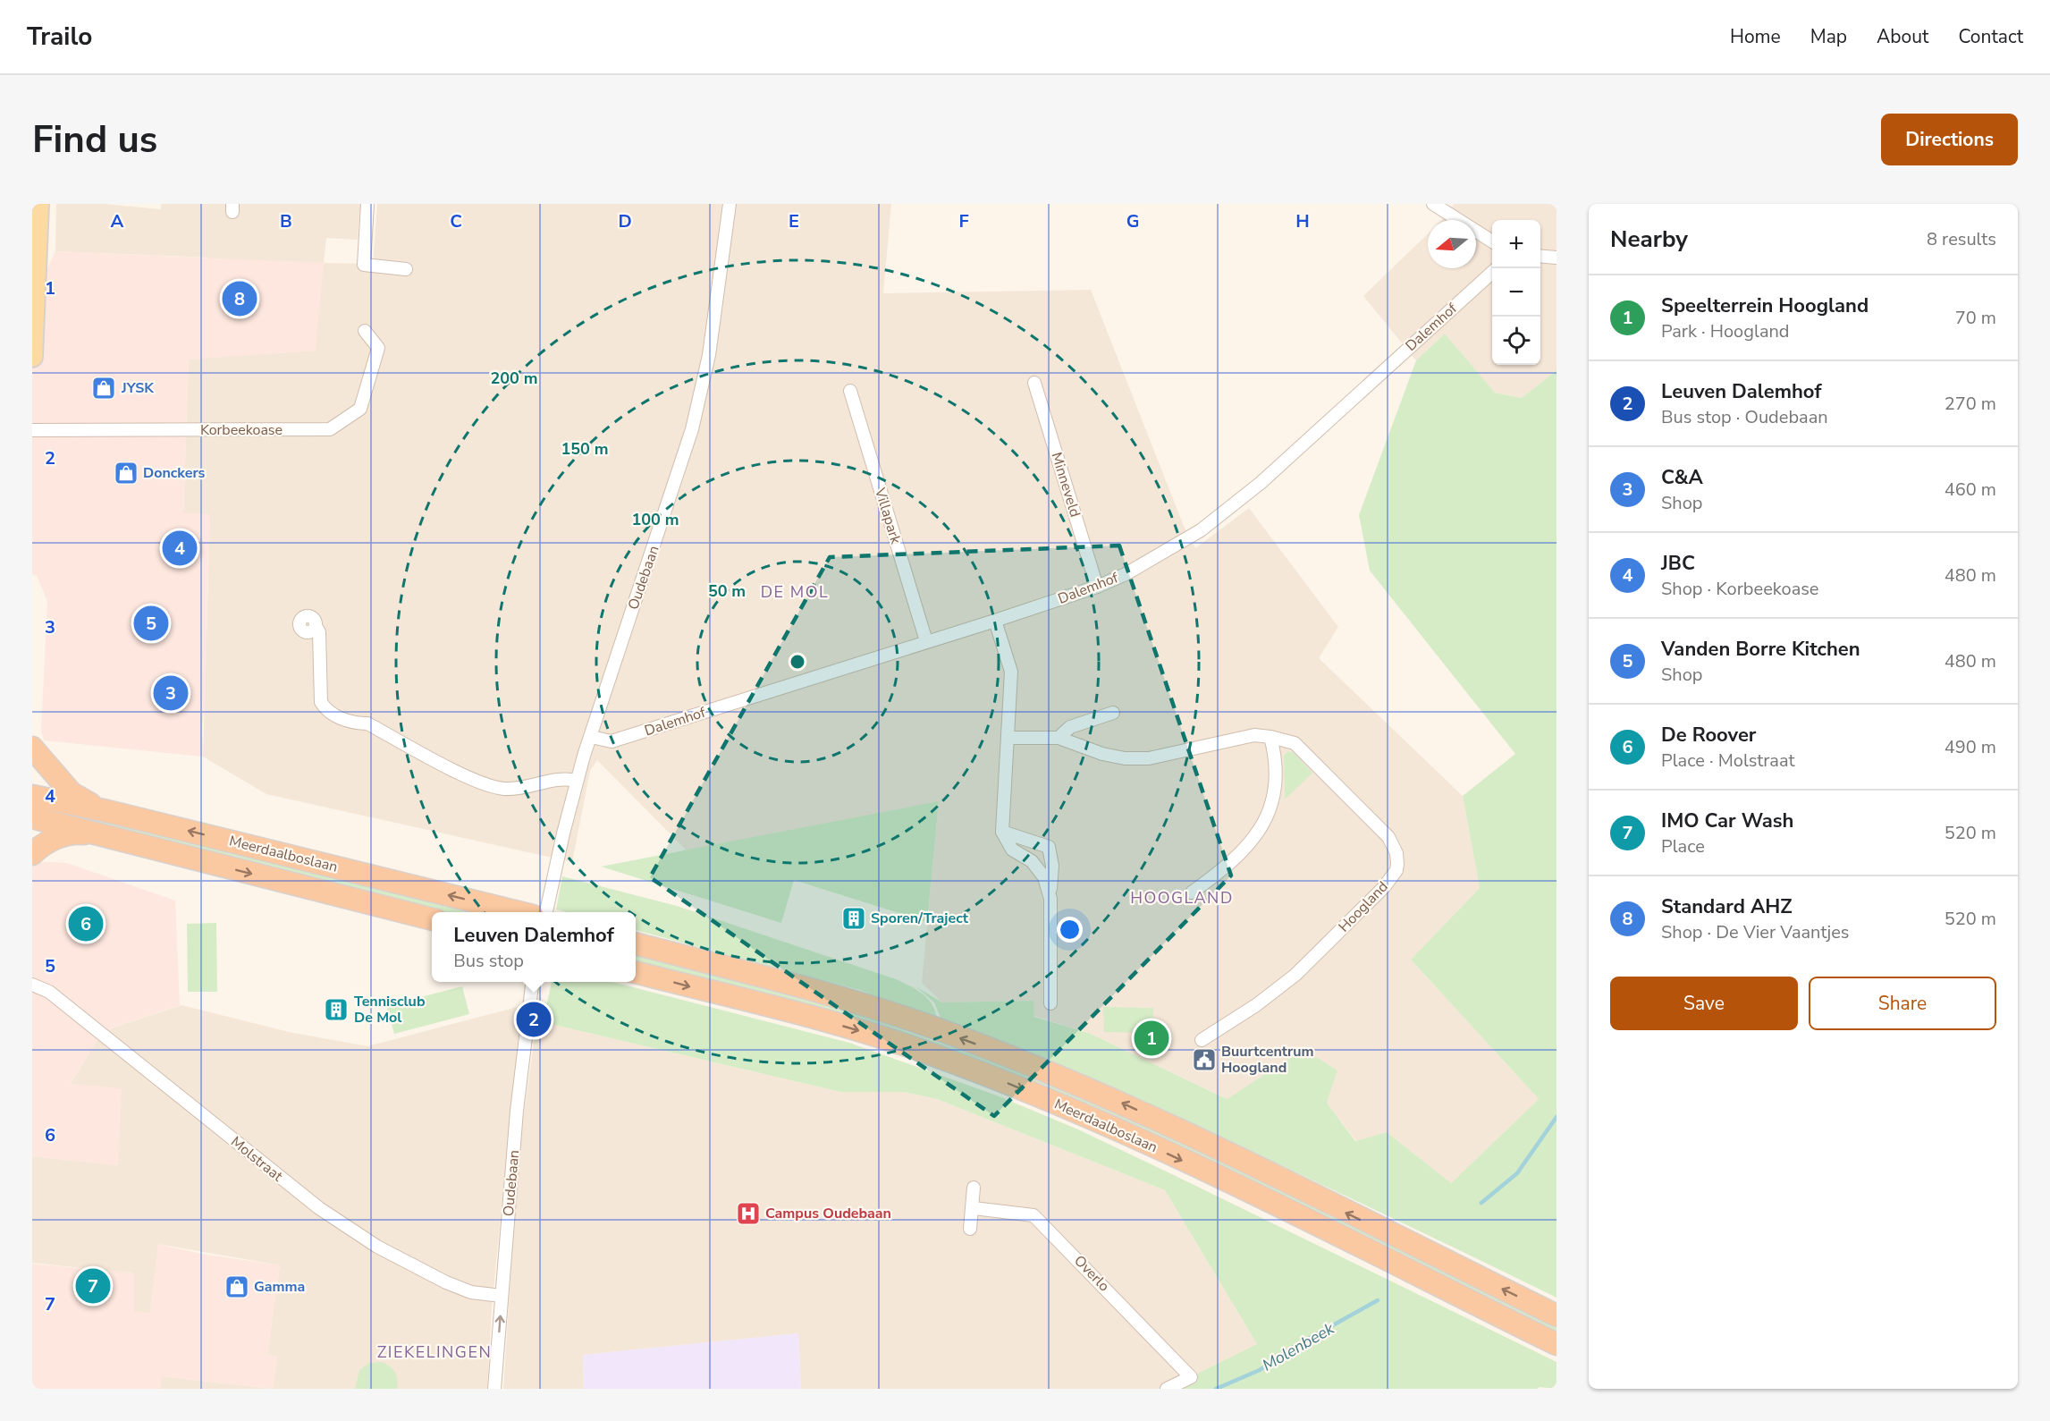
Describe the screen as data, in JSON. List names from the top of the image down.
{
  "streets": {
    "highway": ["Meerdaalboslaan"],
    "street": [
      "Dalemhof",
      "Korbeekoase",
      "Minneveld",
      "Villapark",
      "Oudebaan",
      "Hoogland",
      "Molstraat",
      "Overlo"
    ]
  },
  "crossings": [
    ["Dalemhof", "Minneveld"],
    ["Dalemhof", "Villapark"],
    ["Dalemhof", "Oudebaan"],
    ["Oudebaan", "Molstraat"]
  ],
  "districts": ["DE MOL", "HOOGLAND", "ZIEKELINGEN"],
  "water": ["Molenbeek"],
  "places": {
    "shop": ["JYSK", "Donckers", "Gamma"],
    "building": ["Sporen/Traject", "Tennisclub De Mol"],
    "public building": ["Buurtcentrum Hoogland"],
    "hospital": ["Campus Oudebaan"]
  },
  "north": "left",
  "page": {
    "header": "Trailo",
    "nav": [
      "Home",
      "Map",
      "About",
      "Contact"
    ],
    "buttons": [
      "Directions",
      ["Save", "Share"]
    ],
    "title": "Find us",
    "heading": ["Nearby", "8 results"],
    "map_buttons": ["+", "−"],
    "list": [
      {
        "mark": "1",
        "name": "Speelterrein Hoogland",
        "note": "Park · Hoogland",
        "value": "70 m"
      },
      {
        "mark": "2",
        "name": "Leuven Dalemhof",
        "note": "Bus stop · Oudebaan",
        "value": "270 m"
      },
      {
        "mark": "3",
        "name": "C&A",
        "note": "Shop",
        "value": "460 m"
      },
      {
        "mark": "4",
        "name": "JBC",
        "note": "Shop · Korbeekoase",
        "value": "480 m"
      },
      {
        "mark": "5",
        "name": "Vanden Borre Kitchen",
        "note": "Shop",
        "value": "480 m"
      },
      {
        "mark": "6",
        "name": "De Roover",
        "note": "Place · Molstraat",
        "value": "490 m"
      },
      {
        "mark": "7",
        "name": "IMO Car Wash",
        "note": "Place",
        "value": "520 m"
      },
      {
        "mark": "8",
        "name": "Standard AHZ",
        "note": "Shop · De Vier Vaantjes",
        "value": "520 m"
      }
    ],
    "pins": [
      "8",
      "4",
      "5",
      "3",
      "6",
      "2",
      "1",
      "7"
    ],
    "popup": ["Leuven Dalemhof", "Bus stop"]
  },
  "grid": {
    "columns": [
      "A",
      "B",
      "C",
      "D",
      "E",
      "F",
      "G",
      "H"
    ],
    "rows": [
      "1",
      "2",
      "3",
      "4",
      "5",
      "6",
      "7"
    ]
  },
  "rings": [
    "200 m",
    "150 m",
    "100 m",
    "50 m"
  ]
}
